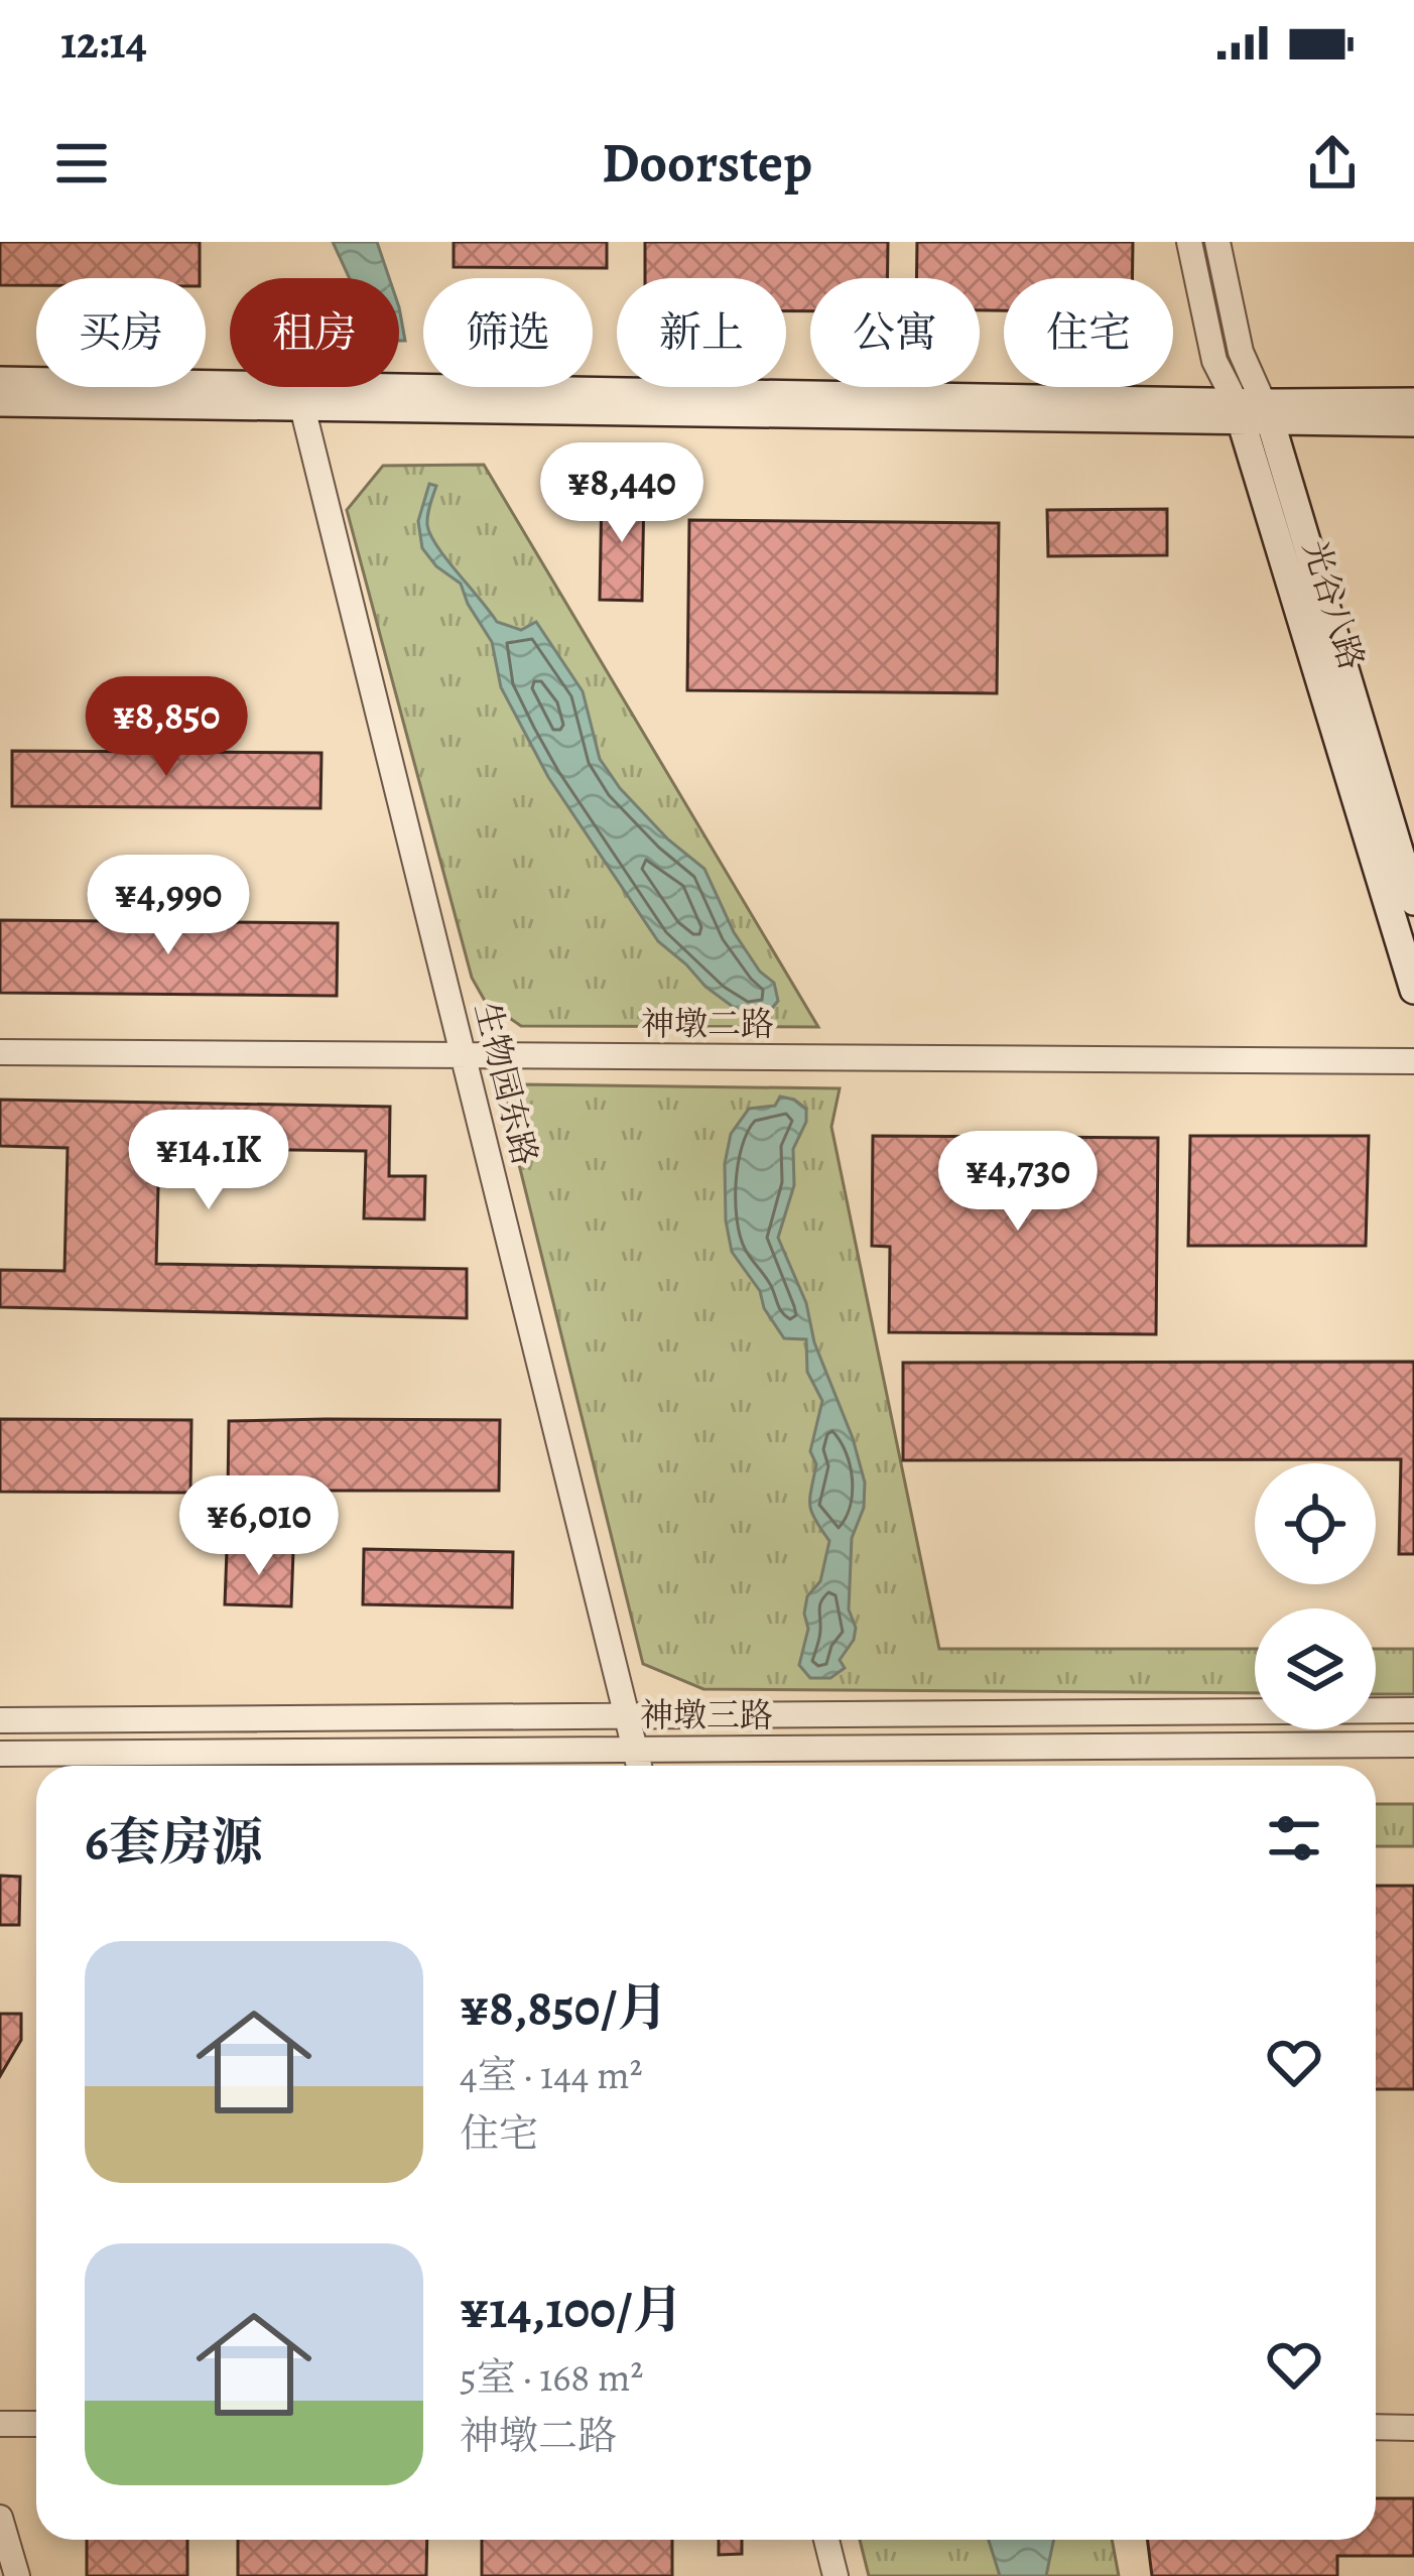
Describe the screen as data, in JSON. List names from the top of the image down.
{
  "streets": {
    "main road": ["光谷八路"],
    "street": ["神墩二路", "生物园东路", "神墩三路"]
  },
  "crossings": [
    ["神墩二路", "生物园东路"],
    ["生物园东路", "神墩三路"]
  ],
  "page": {
    "status": "12:14",
    "header": "Doorstep",
    "chip": [
      "买房",
      "租房",
      "筛选",
      "新上",
      "公寓",
      "住宅"
    ],
    "price": [
      "¥8,440",
      "¥8,850",
      "¥4,990",
      "¥14.1K",
      "¥4,730",
      "¥6,010"
    ],
    "heading": "6套房源",
    "list": [
      {
        "name": "¥8,850/月",
        "note": "4室 · 144 m² · 住宅"
      },
      {
        "name": "¥14,100/月",
        "note": "5室 · 168 m² · 神墩二路"
      }
    ]
  }
}
